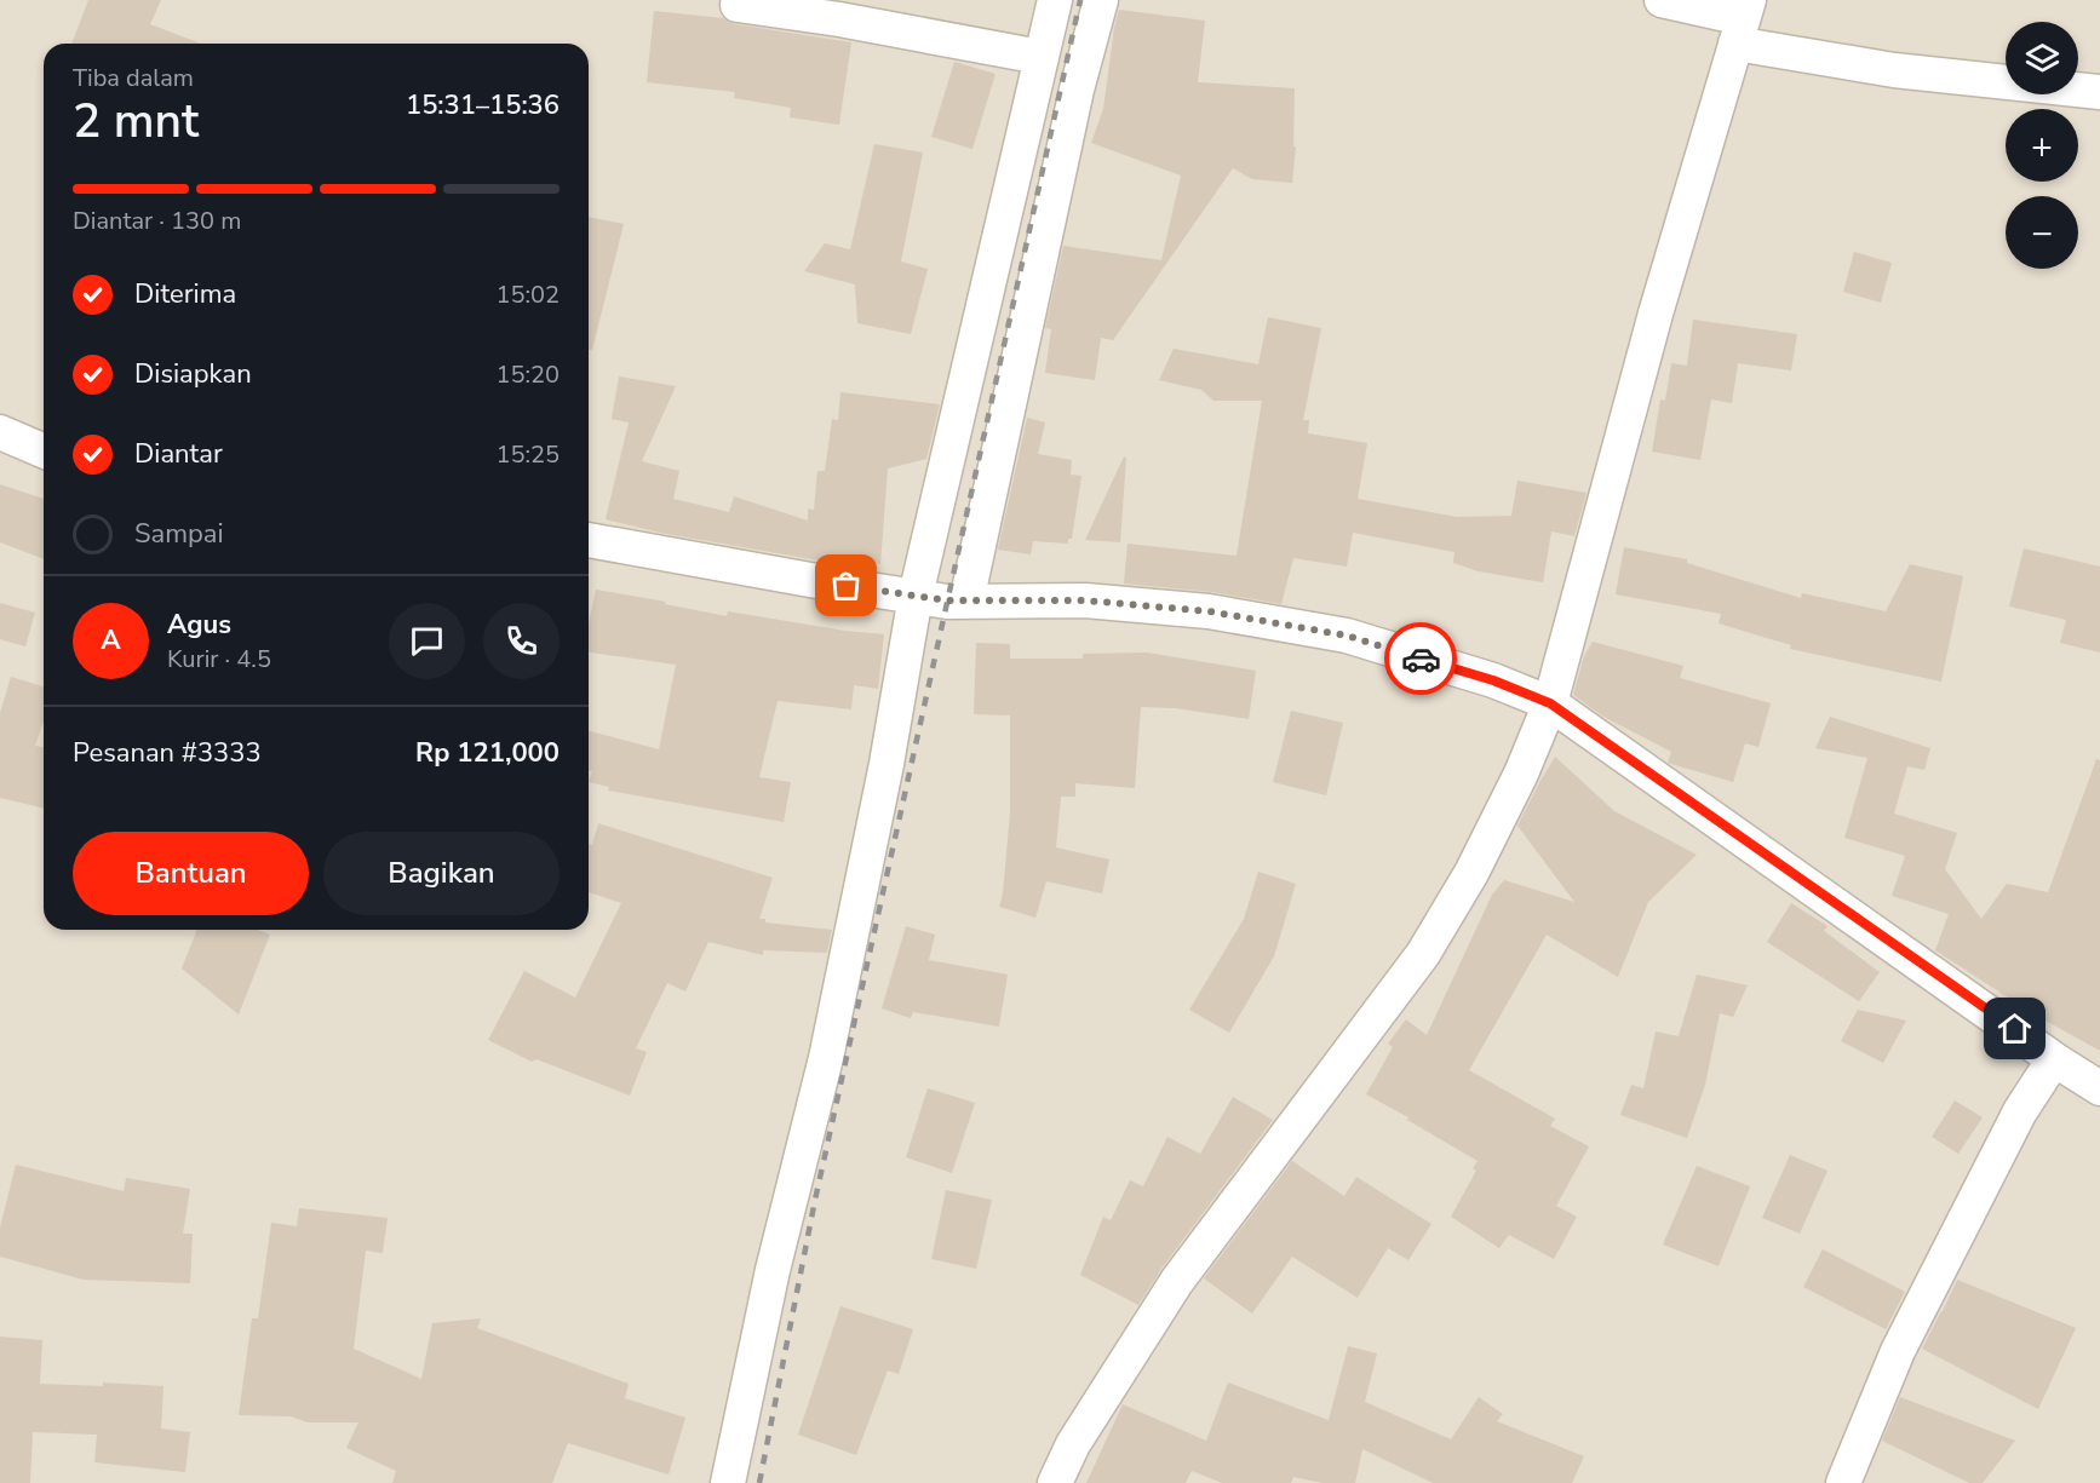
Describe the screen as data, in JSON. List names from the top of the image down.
{
  "page": {
    "map_buttons": ["+", "−"],
    "heading": ["2 mnt", "Tiba dalam", "15:31–15:36"],
    "panel": [
      "Agus",
      "Kurir · 4.5",
      "Pesanan #3333",
      "Rp 121,000"
    ],
    "bar": "Diantar · 130 m",
    "list": [
      ["Diterima", "15:02"],
      ["Disiapkan", "15:20"],
      ["Diantar", "15:25"],
      "Sampai"
    ],
    "round": "A",
    "buttons": ["Bantuan", "Bagikan"]
  }
}
